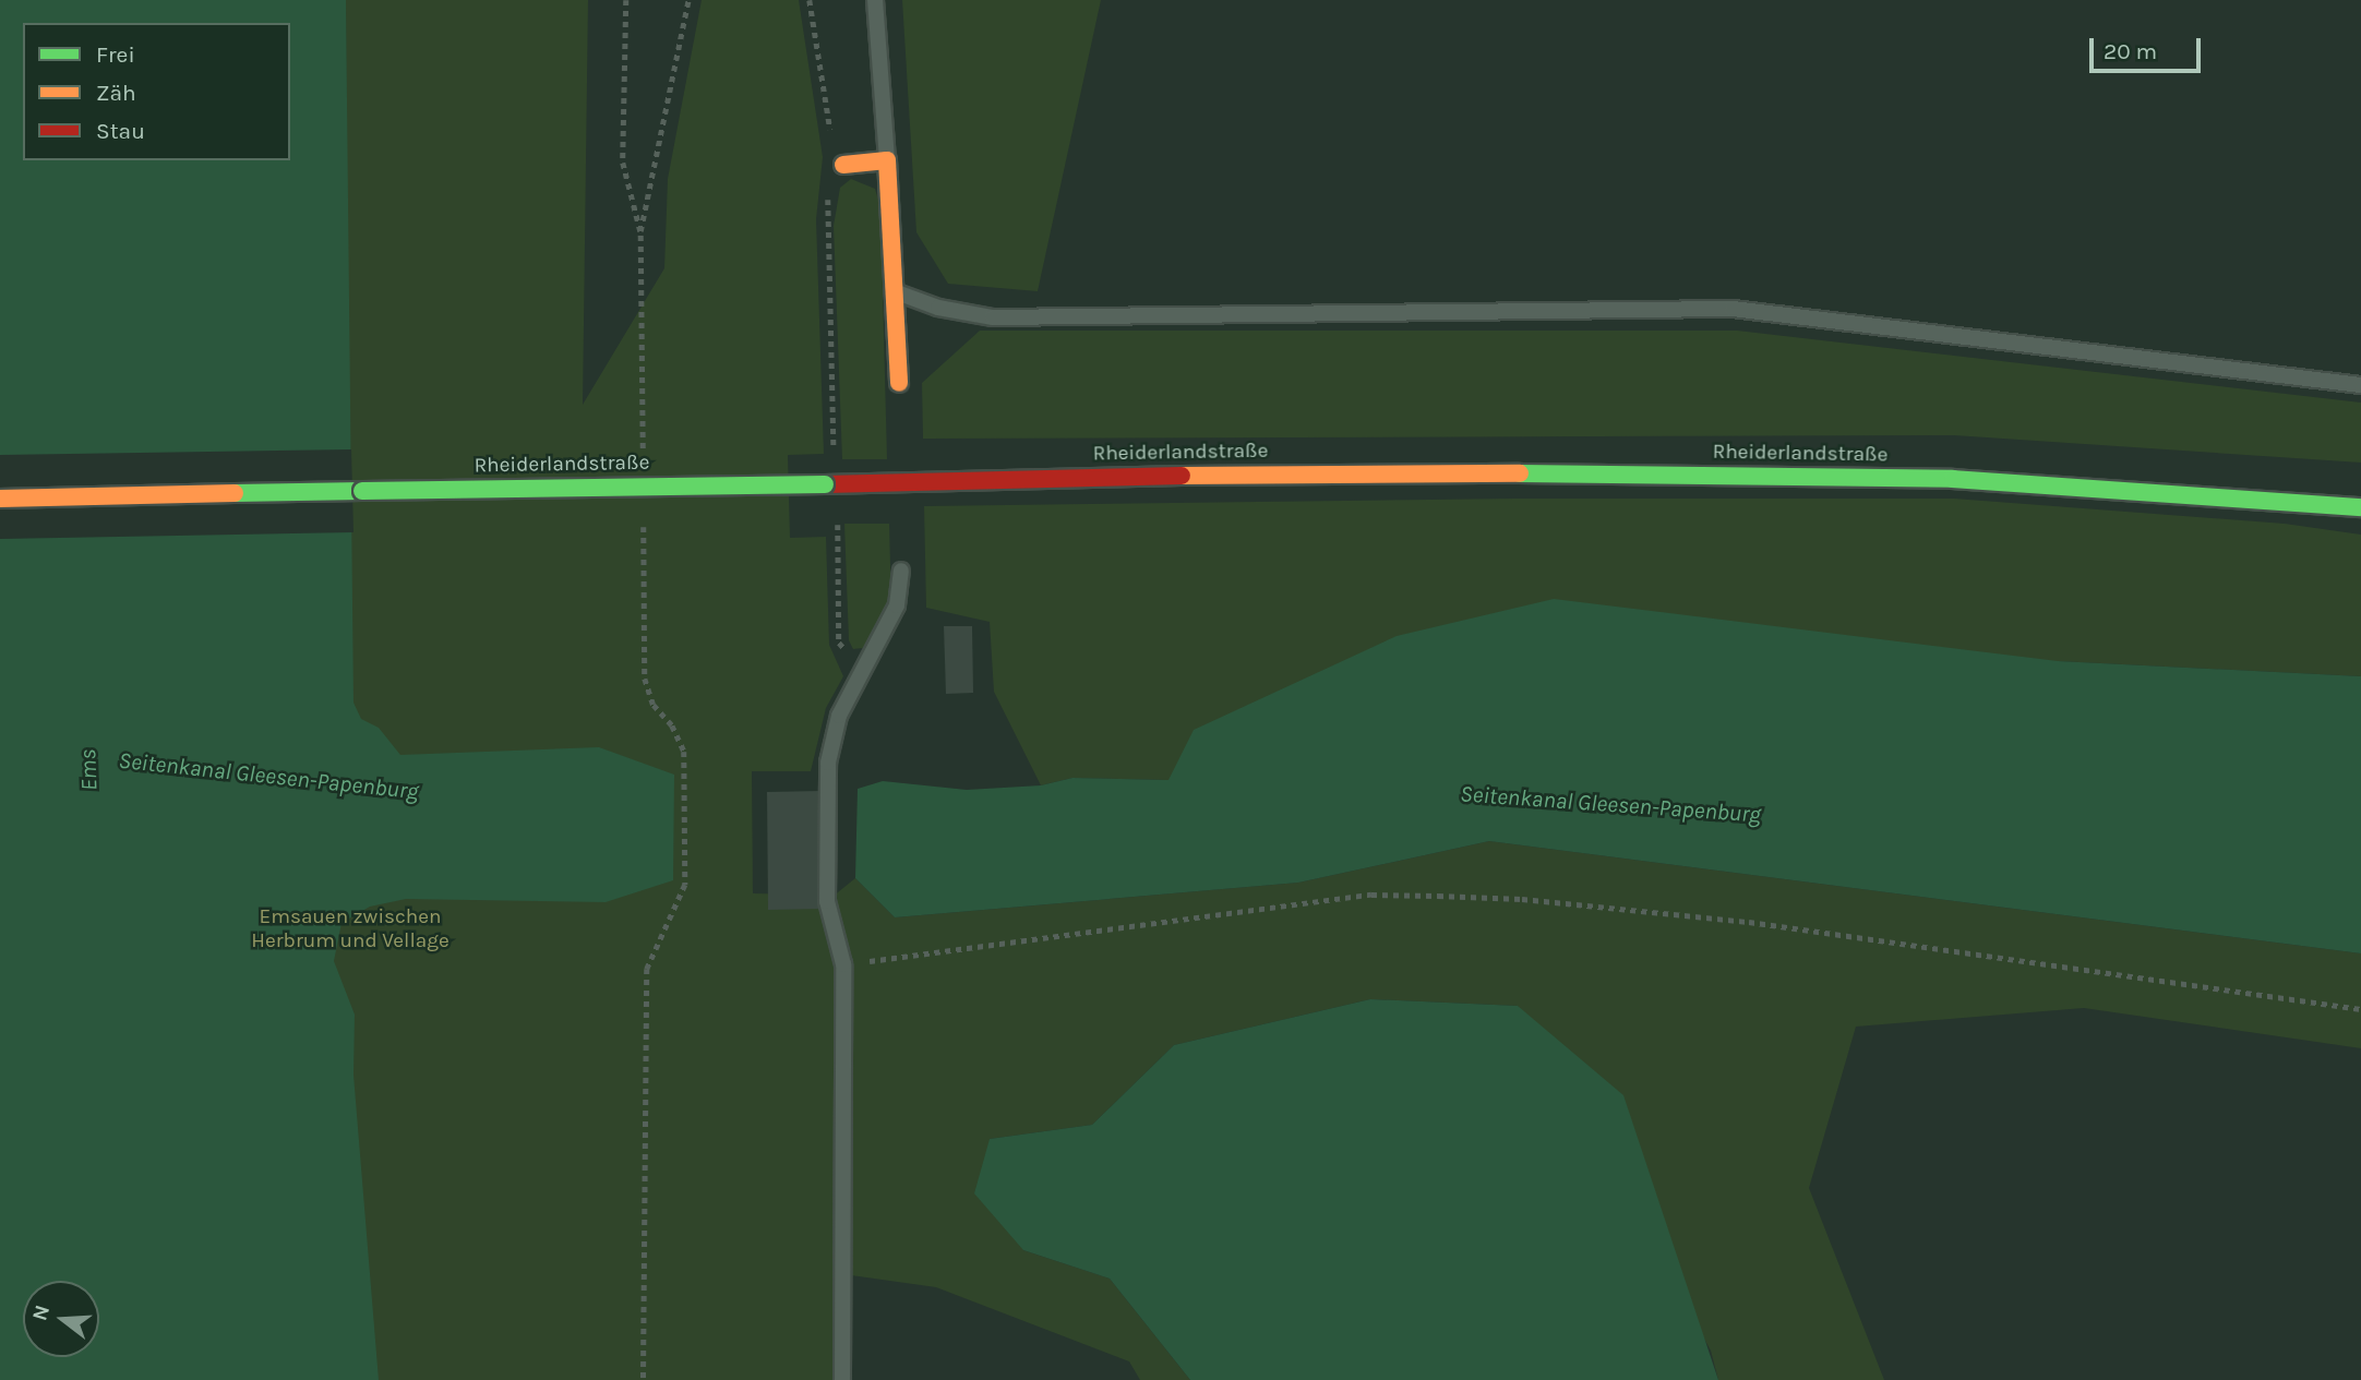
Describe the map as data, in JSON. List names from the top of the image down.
{
  "streets": {
    "main road": ["Rheiderlandstraße"]
  },
  "water": ["Ems", "Seitenkanal Gleesen-Papenburg"],
  "parks": ["Emsauen zwischen Herbrum und Vellage"],
  "legend": ["Frei", "Zäh", "Stau"],
  "scale_bar": "20 m",
  "north": "left"
}
